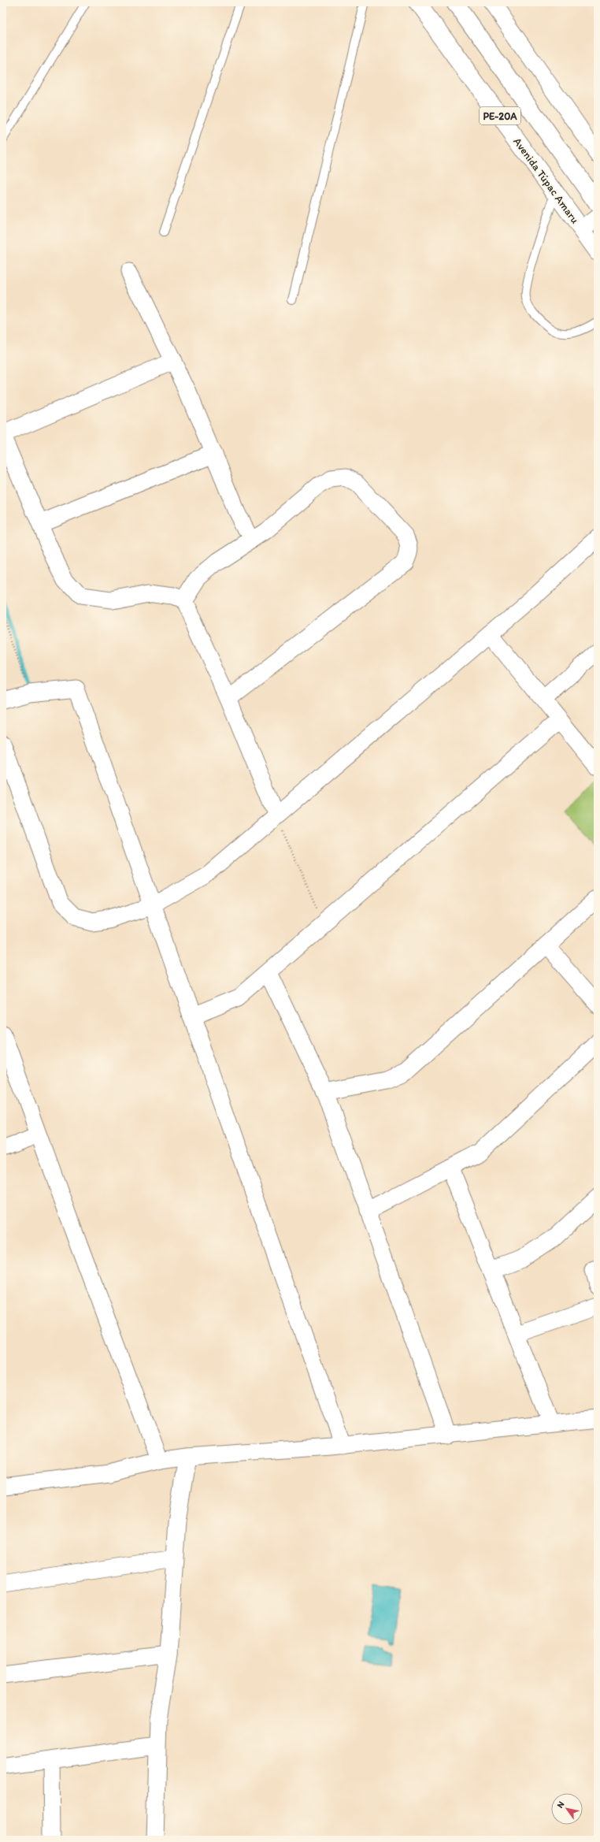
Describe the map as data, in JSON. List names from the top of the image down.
{
  "streets": {
    "main road": ["PE-20A", "Avenida Túpac Amaru"]
  },
  "north": "top left"
}
